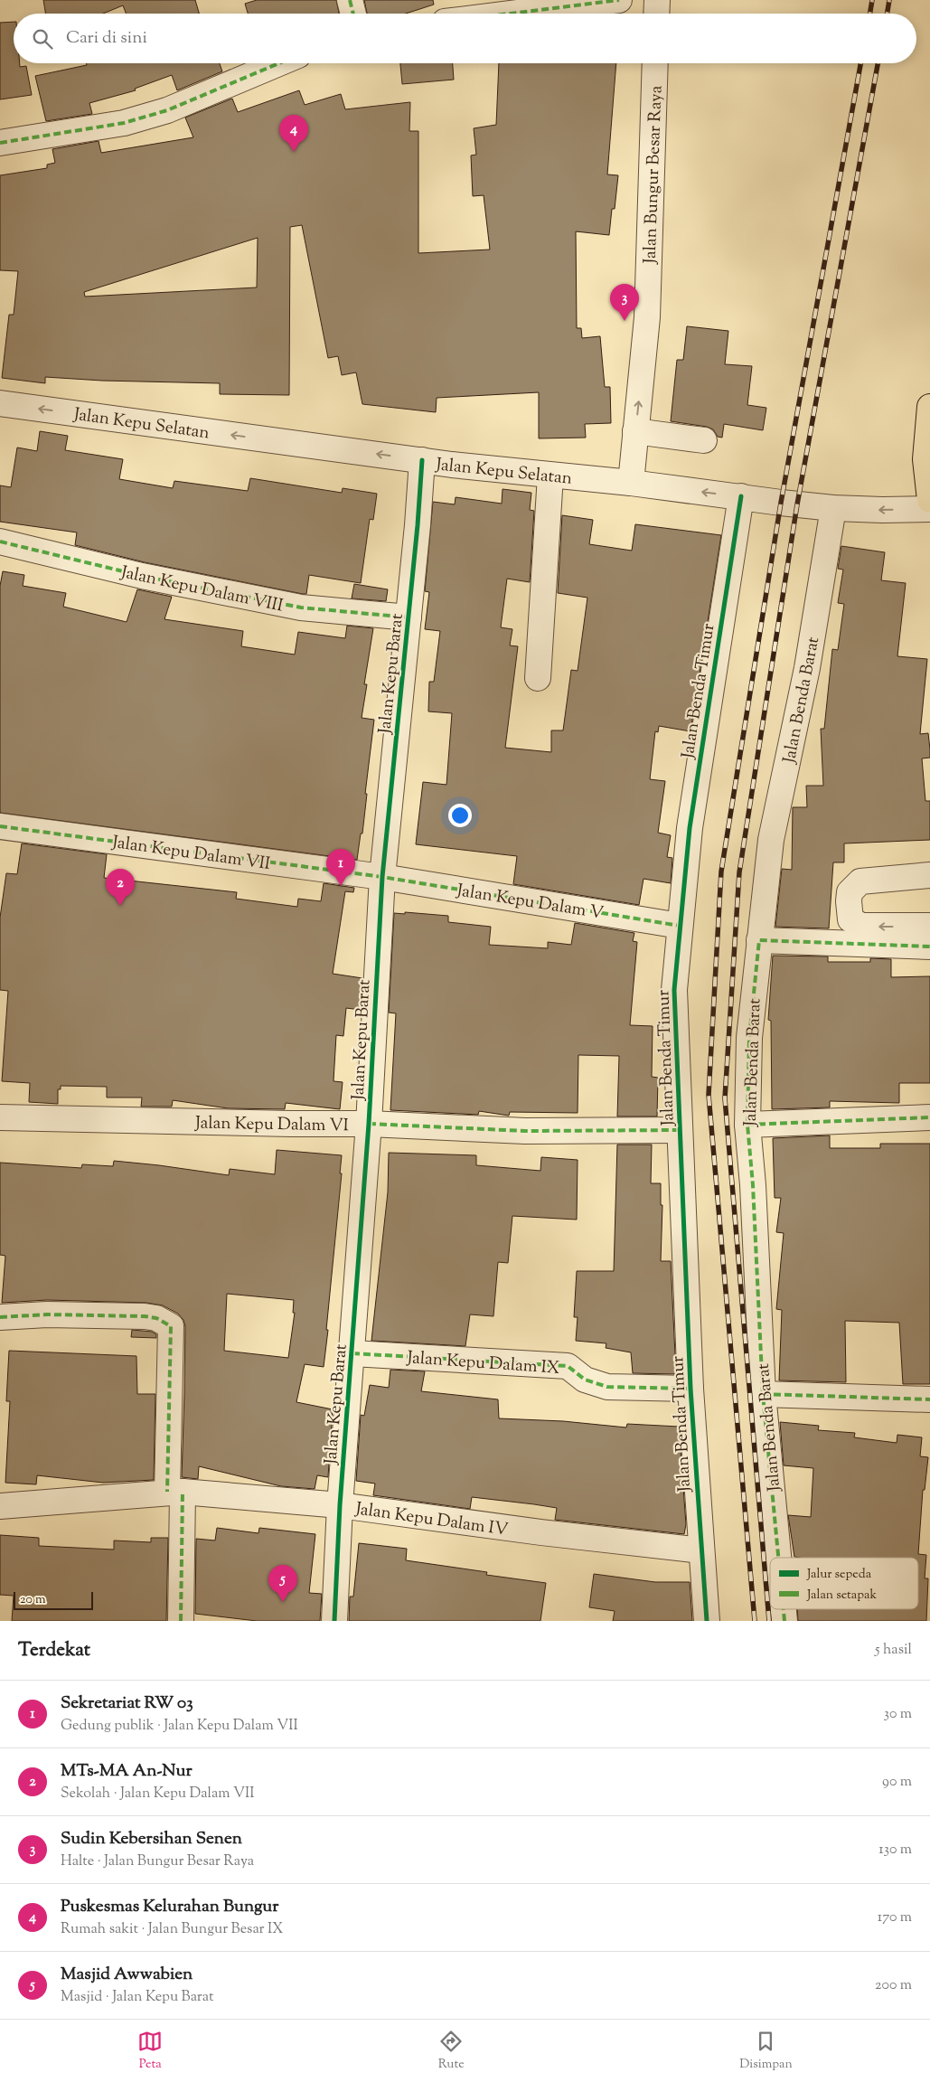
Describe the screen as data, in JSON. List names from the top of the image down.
{
  "streets": {
    "street": [
      "Jalan Bungur Besar Raya",
      "Jalan Kepu Selatan",
      "Jalan Kepu Dalam VIII",
      "Jalan Kepu Barat",
      "Jalan Benda Timur",
      "Jalan Benda Barat",
      "Jalan Kepu Dalam VII",
      "Jalan Kepu Dalam V",
      "Jalan Kepu Dalam VI",
      "Jalan Kepu Dalam IX",
      "Jalan Kepu Dalam IV"
    ]
  },
  "crossings": [
    ["Jalan Bungur Besar Raya", "Jalan Kepu Selatan"],
    ["Jalan Kepu Selatan", "Jalan Kepu Barat"],
    ["Jalan Kepu Selatan", "Jalan Benda Timur"],
    ["Jalan Kepu Selatan", "Jalan Benda Barat"],
    ["Jalan Kepu Dalam VIII", "Jalan Kepu Barat"],
    ["Jalan Kepu Barat", "Jalan Kepu Dalam VII"],
    ["Jalan Kepu Barat", "Jalan Kepu Dalam V"],
    ["Jalan Kepu Barat", "Jalan Kepu Dalam VI"],
    ["Jalan Kepu Barat", "Jalan Kepu Dalam IX"],
    ["Jalan Kepu Barat", "Jalan Kepu Dalam IV"],
    ["Jalan Benda Timur", "Jalan Kepu Dalam V"],
    ["Jalan Benda Timur", "Jalan Kepu Dalam VI"],
    ["Jalan Benda Timur", "Jalan Kepu Dalam IX"],
    ["Jalan Benda Timur", "Jalan Kepu Dalam IV"],
    ["Jalan Kepu Dalam VII", "Jalan Kepu Dalam V"]
  ],
  "one_way": ["Jalan Bungur Besar Raya", "Jalan Kepu Selatan"],
  "legend": ["Jalur sepeda", "Jalan setapak"],
  "scale_bar": "20 m",
  "page": {
    "search": "Cari di sini",
    "pins": [
      "4",
      "3",
      "1",
      "2",
      "5"
    ],
    "scale": "20 m",
    "heading": ["Terdekat", "5 hasil"],
    "list": [
      {
        "mark": "1",
        "name": "Sekretariat RW 03",
        "note": "Gedung publik · Jalan Kepu Dalam VII",
        "value": "30 m"
      },
      {
        "mark": "2",
        "name": "MTs-MA An-Nur",
        "note": "Sekolah · Jalan Kepu Dalam VII",
        "value": "90 m"
      },
      {
        "mark": "3",
        "name": "Sudin Kebersihan Senen",
        "note": "Halte · Jalan Bungur Besar Raya",
        "value": "130 m"
      },
      {
        "mark": "4",
        "name": "Puskesmas Kelurahan Bungur",
        "note": "Rumah sakit · Jalan Bungur Besar IX",
        "value": "170 m"
      },
      {
        "mark": "5",
        "name": "Masjid Awwabien",
        "note": "Masjid · Jalan Kepu Barat",
        "value": "200 m"
      }
    ],
    "nav": ["Peta", "Rute", "Disimpan"]
  }
}
